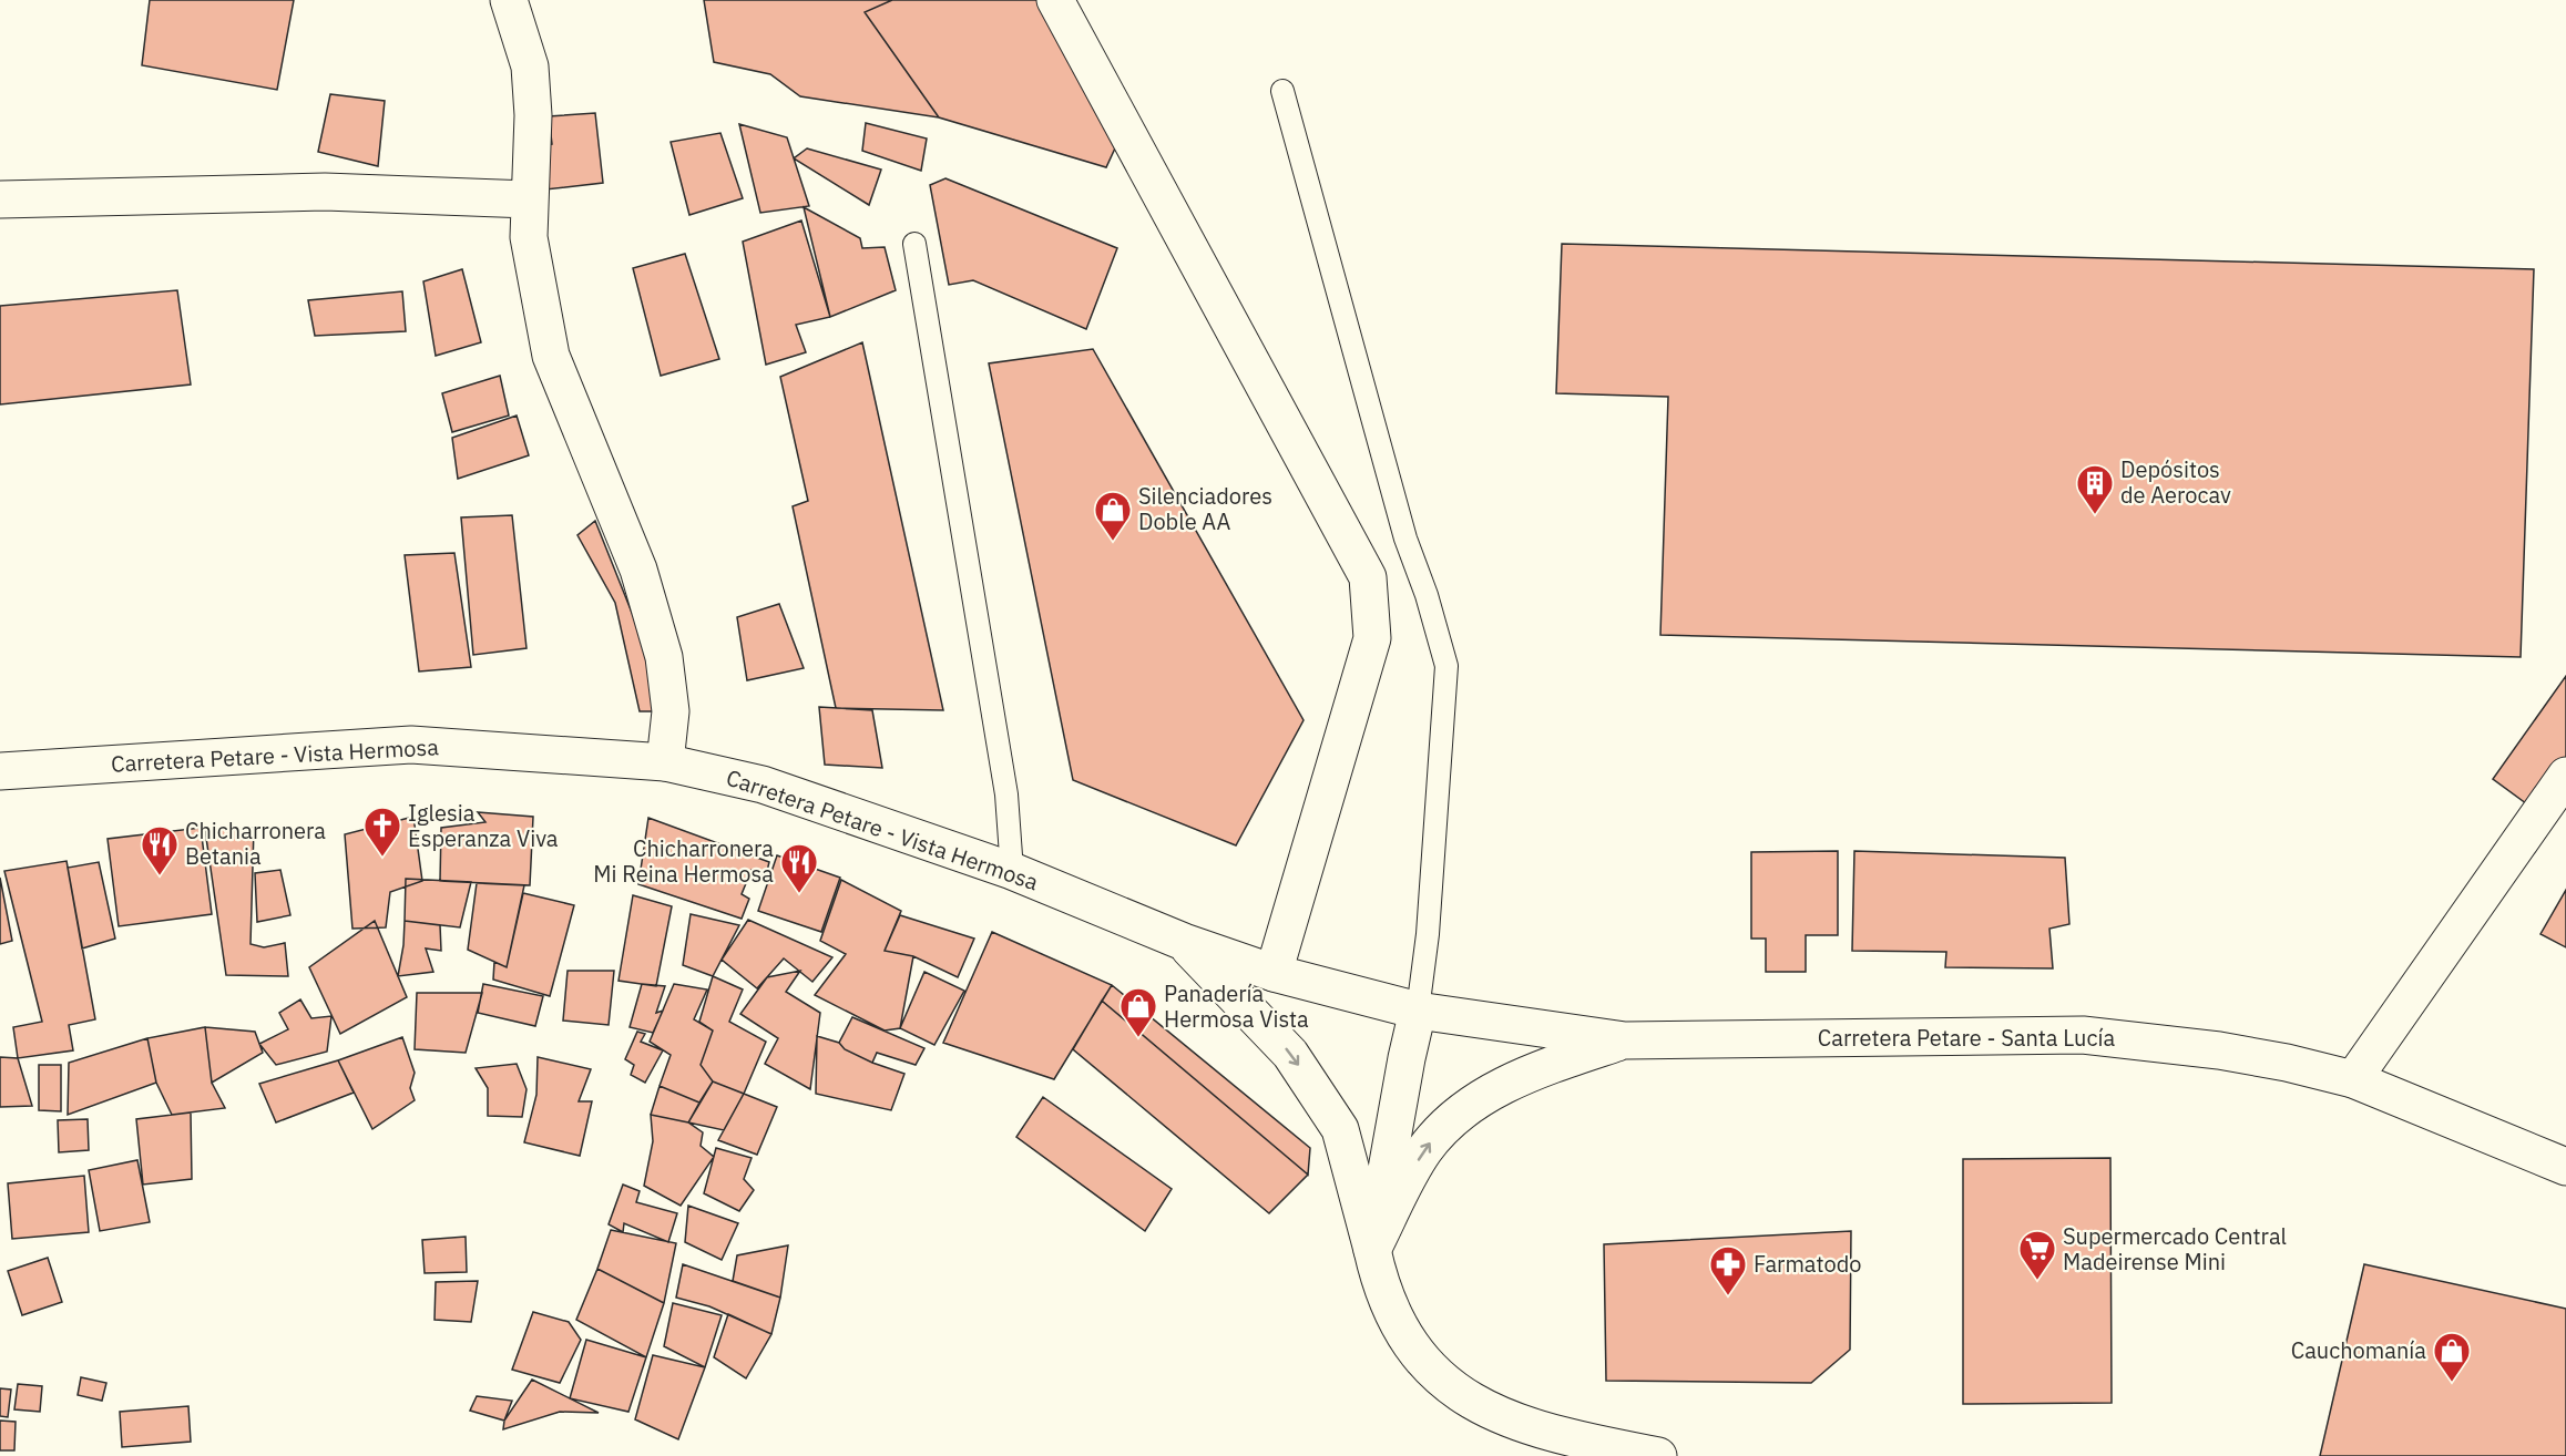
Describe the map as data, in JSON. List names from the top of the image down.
{
  "streets": {
    "street": ["Carretera Petare - Vista Hermosa", "Carretera Petare - Santa Lucía"]
  },
  "crossings": [
    ["Carretera Petare - Vista Hermosa", "Carretera Petare - Santa Lucía"]
  ],
  "places": {
    "building": ["Depósitos de Aerocav"],
    "shop": ["Silenciadores Doble AA", "Panadería Hermosa Vista", "Cauchomanía"],
    "church": ["Iglesia Esperanza Viva"],
    "restaurant": ["Chicharronera Betania", "Chicharronera Mi Reina Hermosa"],
    "supermarket": ["Supermercado Central Madeirense Mini"],
    "pharmacy": ["Farmatodo"]
  }
}
